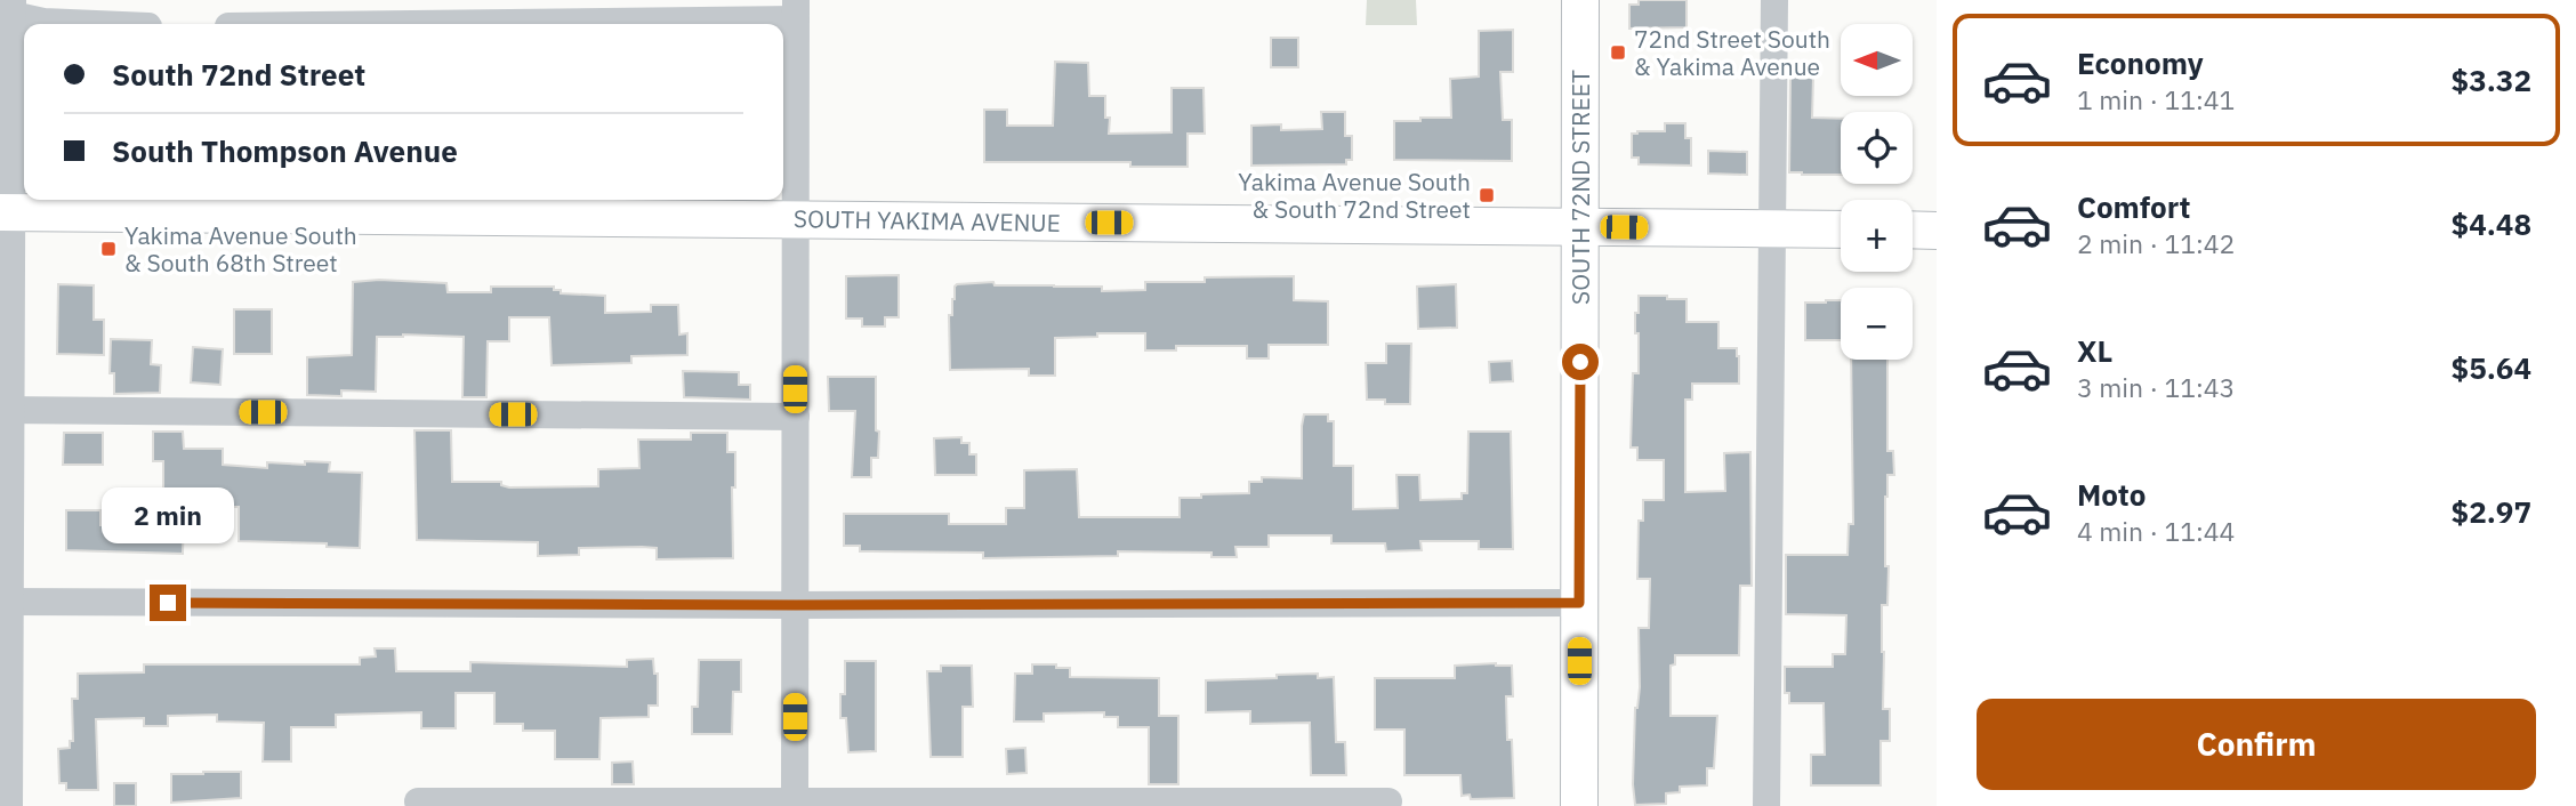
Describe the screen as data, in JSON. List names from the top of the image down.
{
  "streets": {
    "main road": ["SOUTH 72ND STREET", "SOUTH YAKIMA AVENUE"]
  },
  "crossings": [
    ["SOUTH 72ND STREET", "SOUTH YAKIMA AVENUE"]
  ],
  "places": {
    "transit": ["72nd Street South & Yakima Avenue", "Yakima Avenue South & South 72nd Street", "Yakima Avenue South & South 68th Street"]
  },
  "north": "left",
  "page": {
    "list": [
      {
        "name": "Economy",
        "note": "1 min · 11:41",
        "value": "$3.32"
      },
      {
        "name": "Comfort",
        "note": "2 min · 11:42",
        "value": "$4.48"
      },
      {
        "name": "XL",
        "note": "3 min · 11:43",
        "value": "$5.64"
      },
      {
        "name": "Moto",
        "note": "4 min · 11:44",
        "value": "$2.97"
      }
    ],
    "map_buttons": ["+", "−"],
    "banner": ["South 72nd Street", "South Thompson Avenue"],
    "bubble": "2 min",
    "buttons": "Confirm"
  }
}
